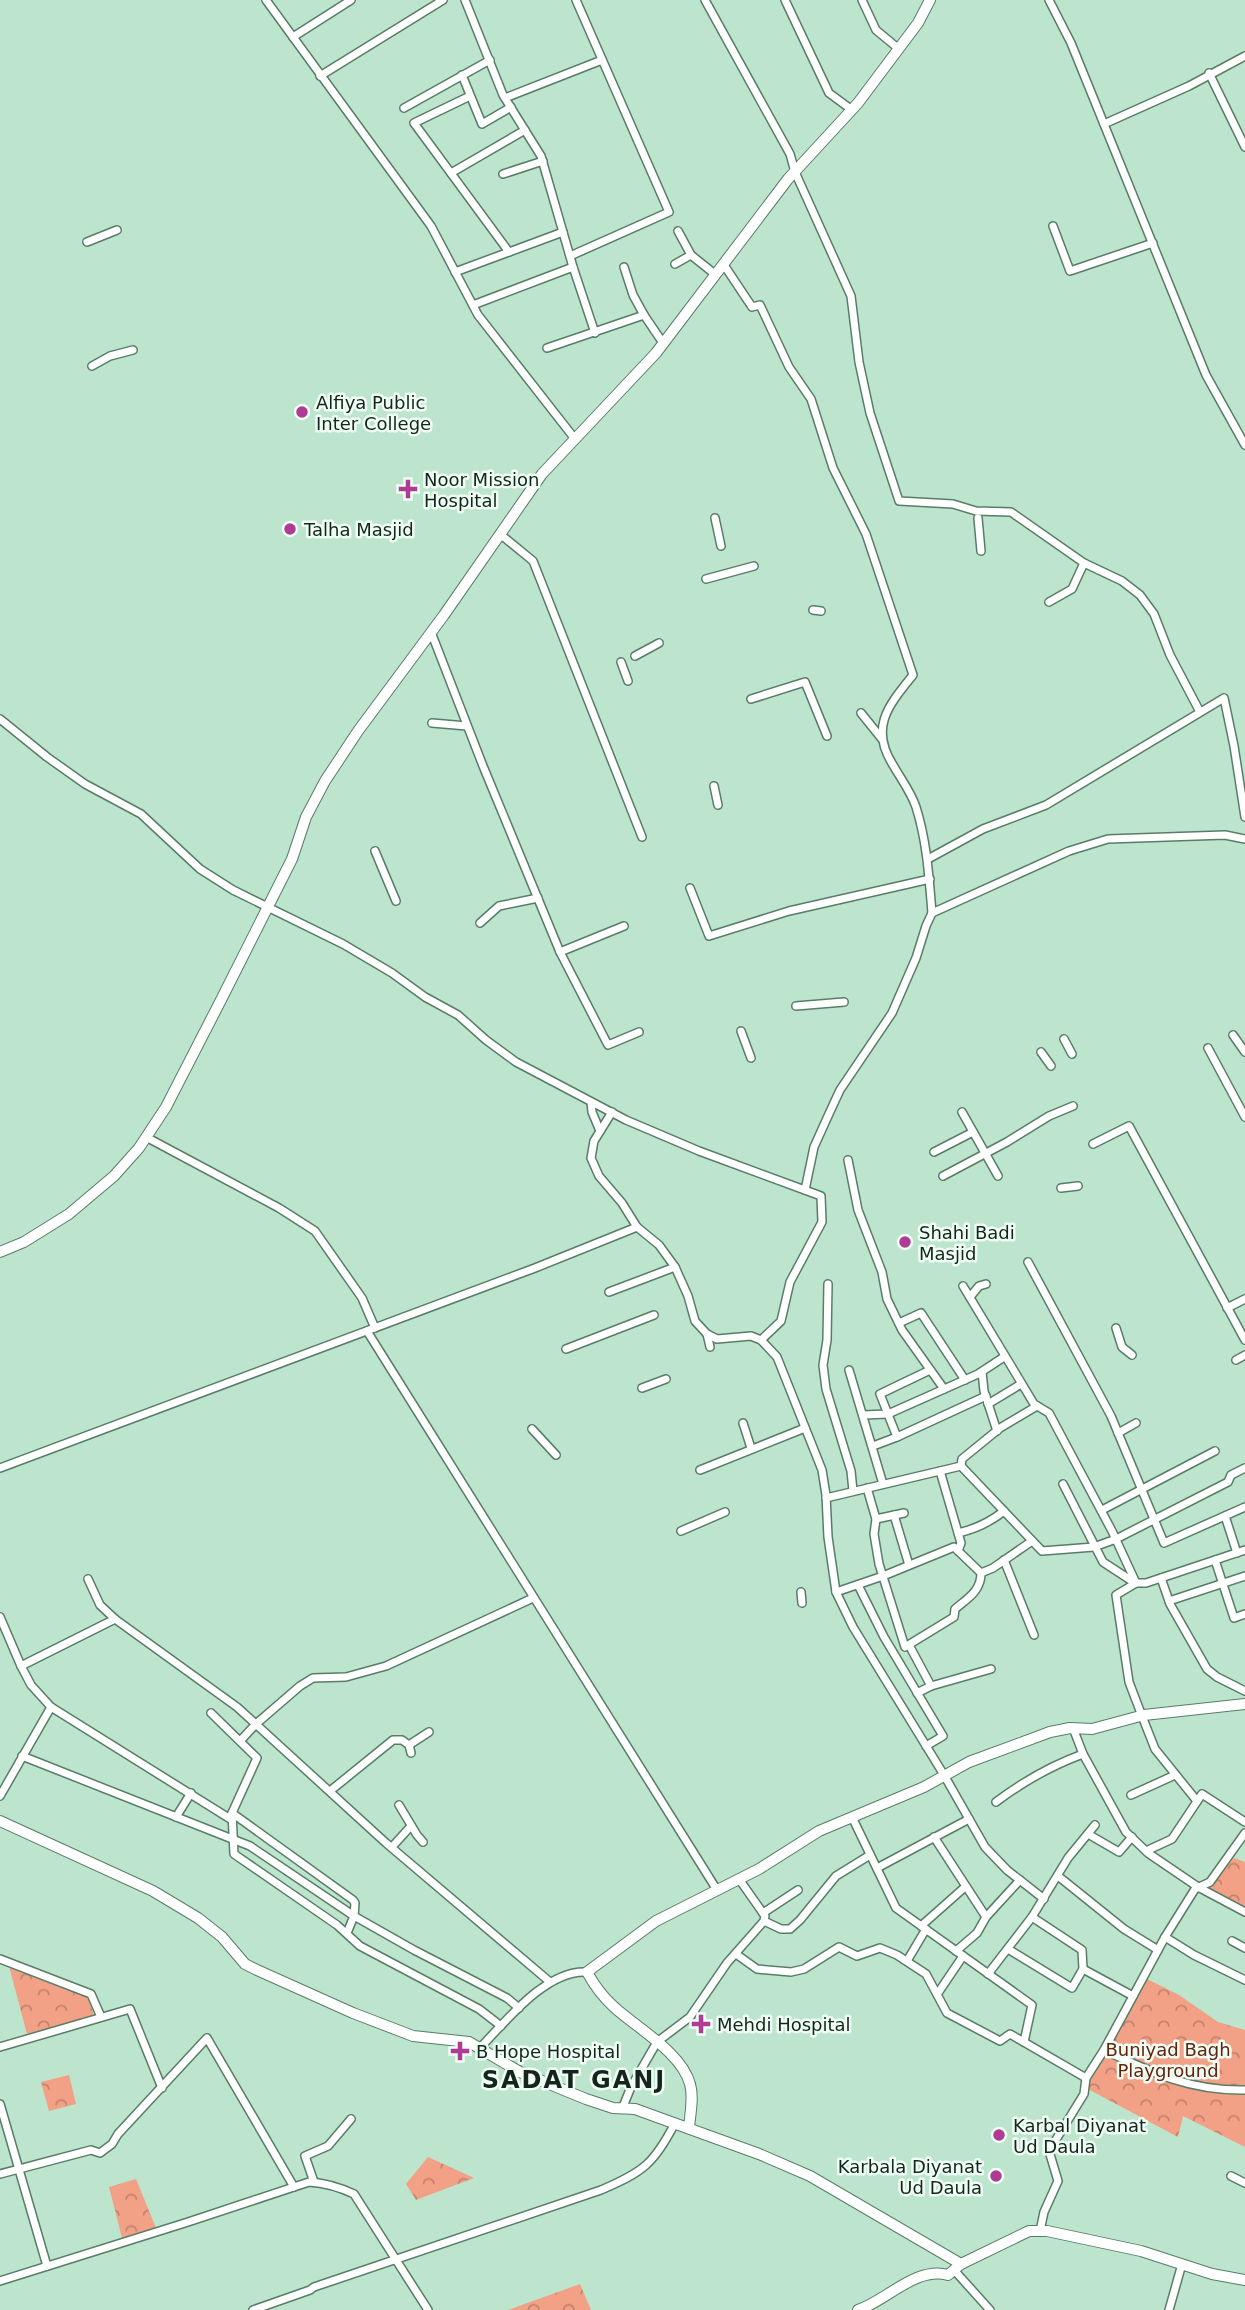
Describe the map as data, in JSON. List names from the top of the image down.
{
  "districts": ["SADAT GANJ"],
  "parks": ["Buniyad Bagh Playground"],
  "places": {
    "other": [
      "Alfiya Public Inter College",
      "Talha Masjid",
      "Shahi Badi Masjid",
      "Karbal Diyanat Ud Daula",
      "Karbala Diyanat Ud Daula"
    ],
    "health": ["Noor Mission Hospital", "Mehdi Hospital", "B Hope Hospital"]
  }
}
